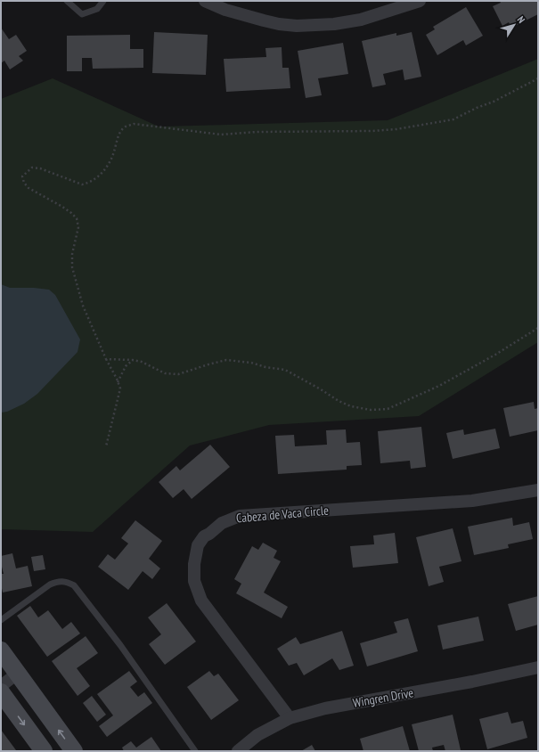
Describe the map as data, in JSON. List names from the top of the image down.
{
  "streets": {
    "street": ["Cabeza de Vaca Circle", "Wingren Drive"]
  },
  "crossings": [
    ["Cabeza de Vaca Circle", "Wingren Drive"]
  ],
  "north": "top right"
}
